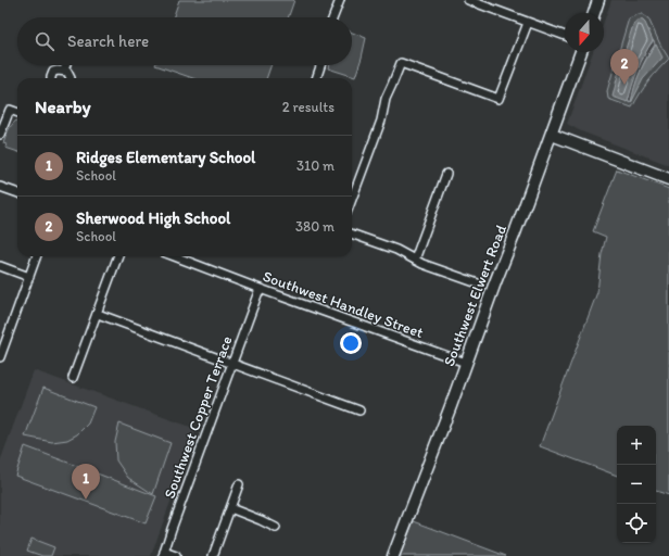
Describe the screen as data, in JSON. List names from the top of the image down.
{
  "streets": {
    "main road": ["Southwest Elwert Road"],
    "street": ["Southwest Handley Street", "Southwest Copper Terrace"]
  },
  "crossings": [
    ["Southwest Elwert Road", "Southwest Handley Street"],
    ["Southwest Handley Street", "Southwest Copper Terrace"]
  ],
  "north": "bottom",
  "page": {
    "search": "Search here",
    "pins": ["2", "1"],
    "heading": ["Nearby", "2 results"],
    "list": [
      {
        "mark": "1",
        "name": "Ridges Elementary School",
        "note": "School",
        "value": "310 m"
      },
      {
        "mark": "2",
        "name": "Sherwood High School",
        "note": "School",
        "value": "380 m"
      }
    ],
    "map_buttons": ["+", "−"]
  }
}
